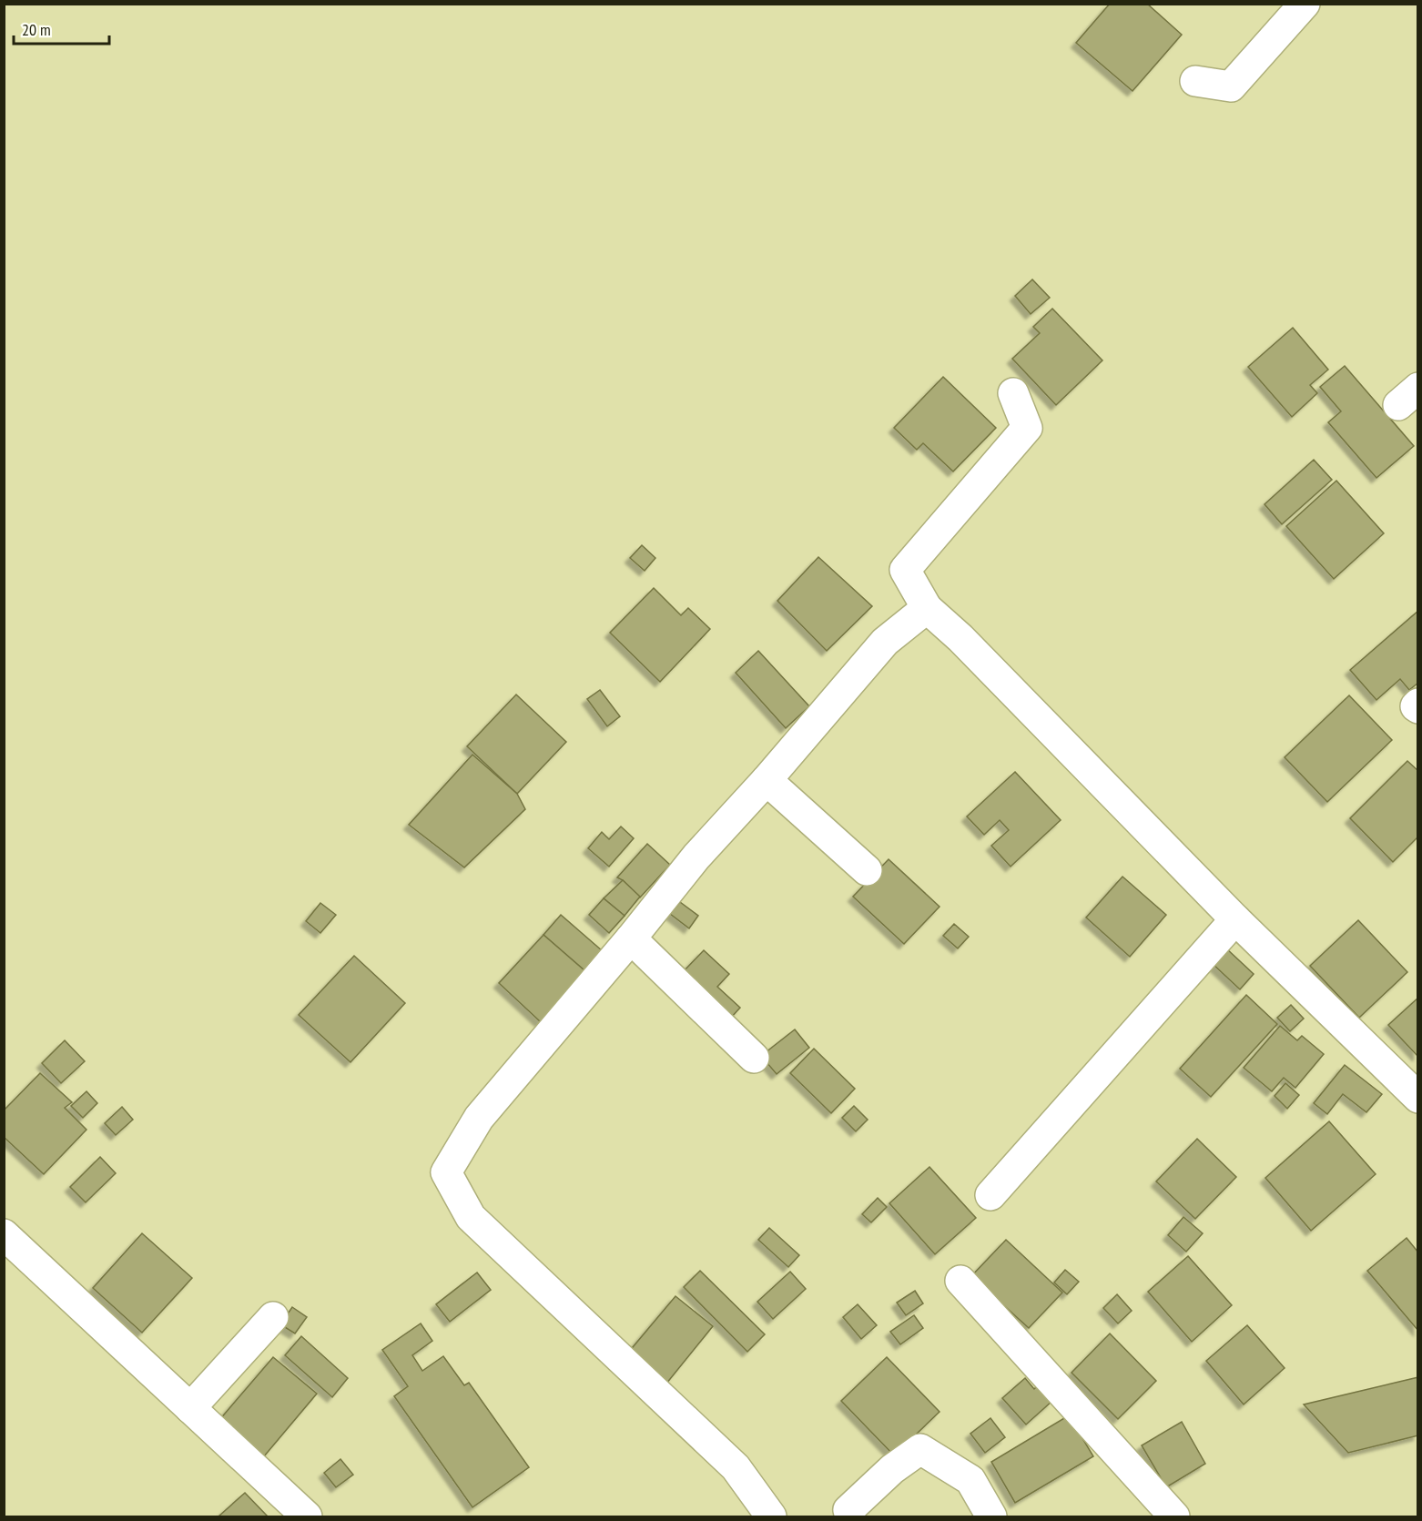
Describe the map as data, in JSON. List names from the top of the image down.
{
  "scale_bar": "20 m"
}
